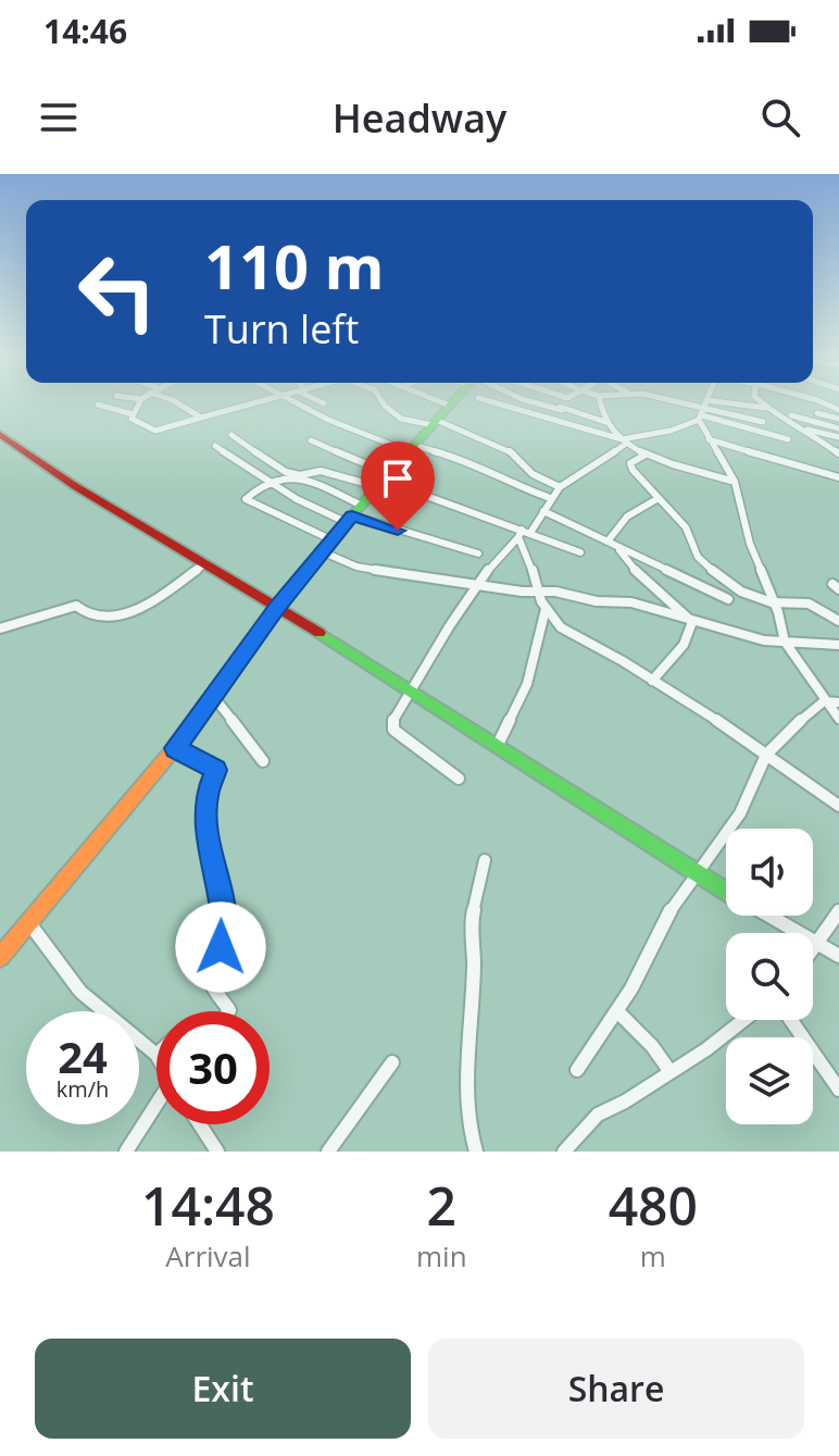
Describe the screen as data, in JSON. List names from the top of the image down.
{
  "page": {
    "status": "14:46",
    "header": "Headway",
    "turn": ["110 m", "Turn left"],
    "speed": "24 km/h",
    "limit": "30",
    "eta": [
      "14:48",
      "Arrival",
      "2",
      "min",
      "480",
      "m"
    ],
    "buttons": ["Exit", "Share"]
  }
}
